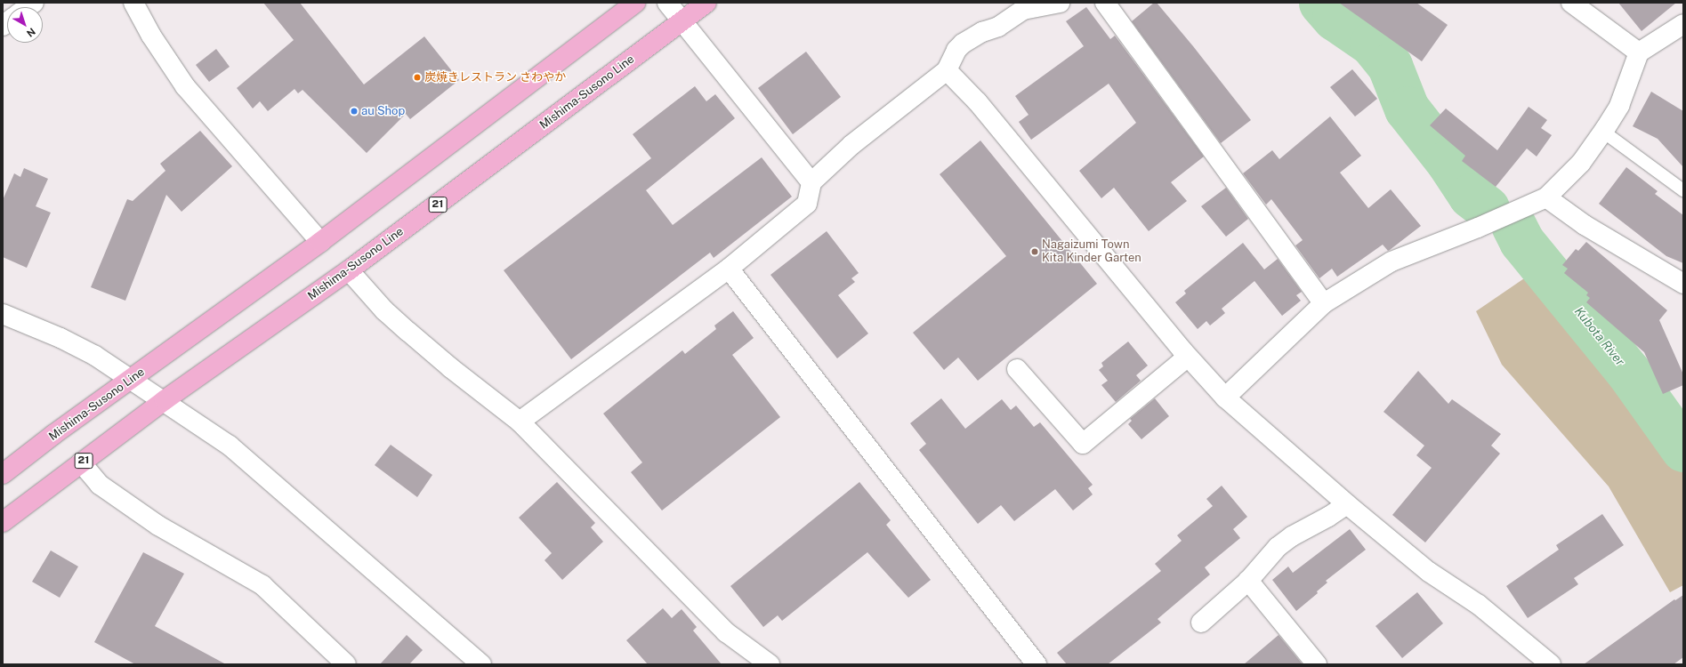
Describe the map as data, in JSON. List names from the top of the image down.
{
  "streets": {
    "main road": ["Mishima-Susono Line", "21"]
  },
  "water": ["Kubota River"],
  "places": ["炭焼きレストラン さわやか", "au Shop", "Nagaizumi Town Kita Kinder Garten"],
  "north": "bottom right"
}
